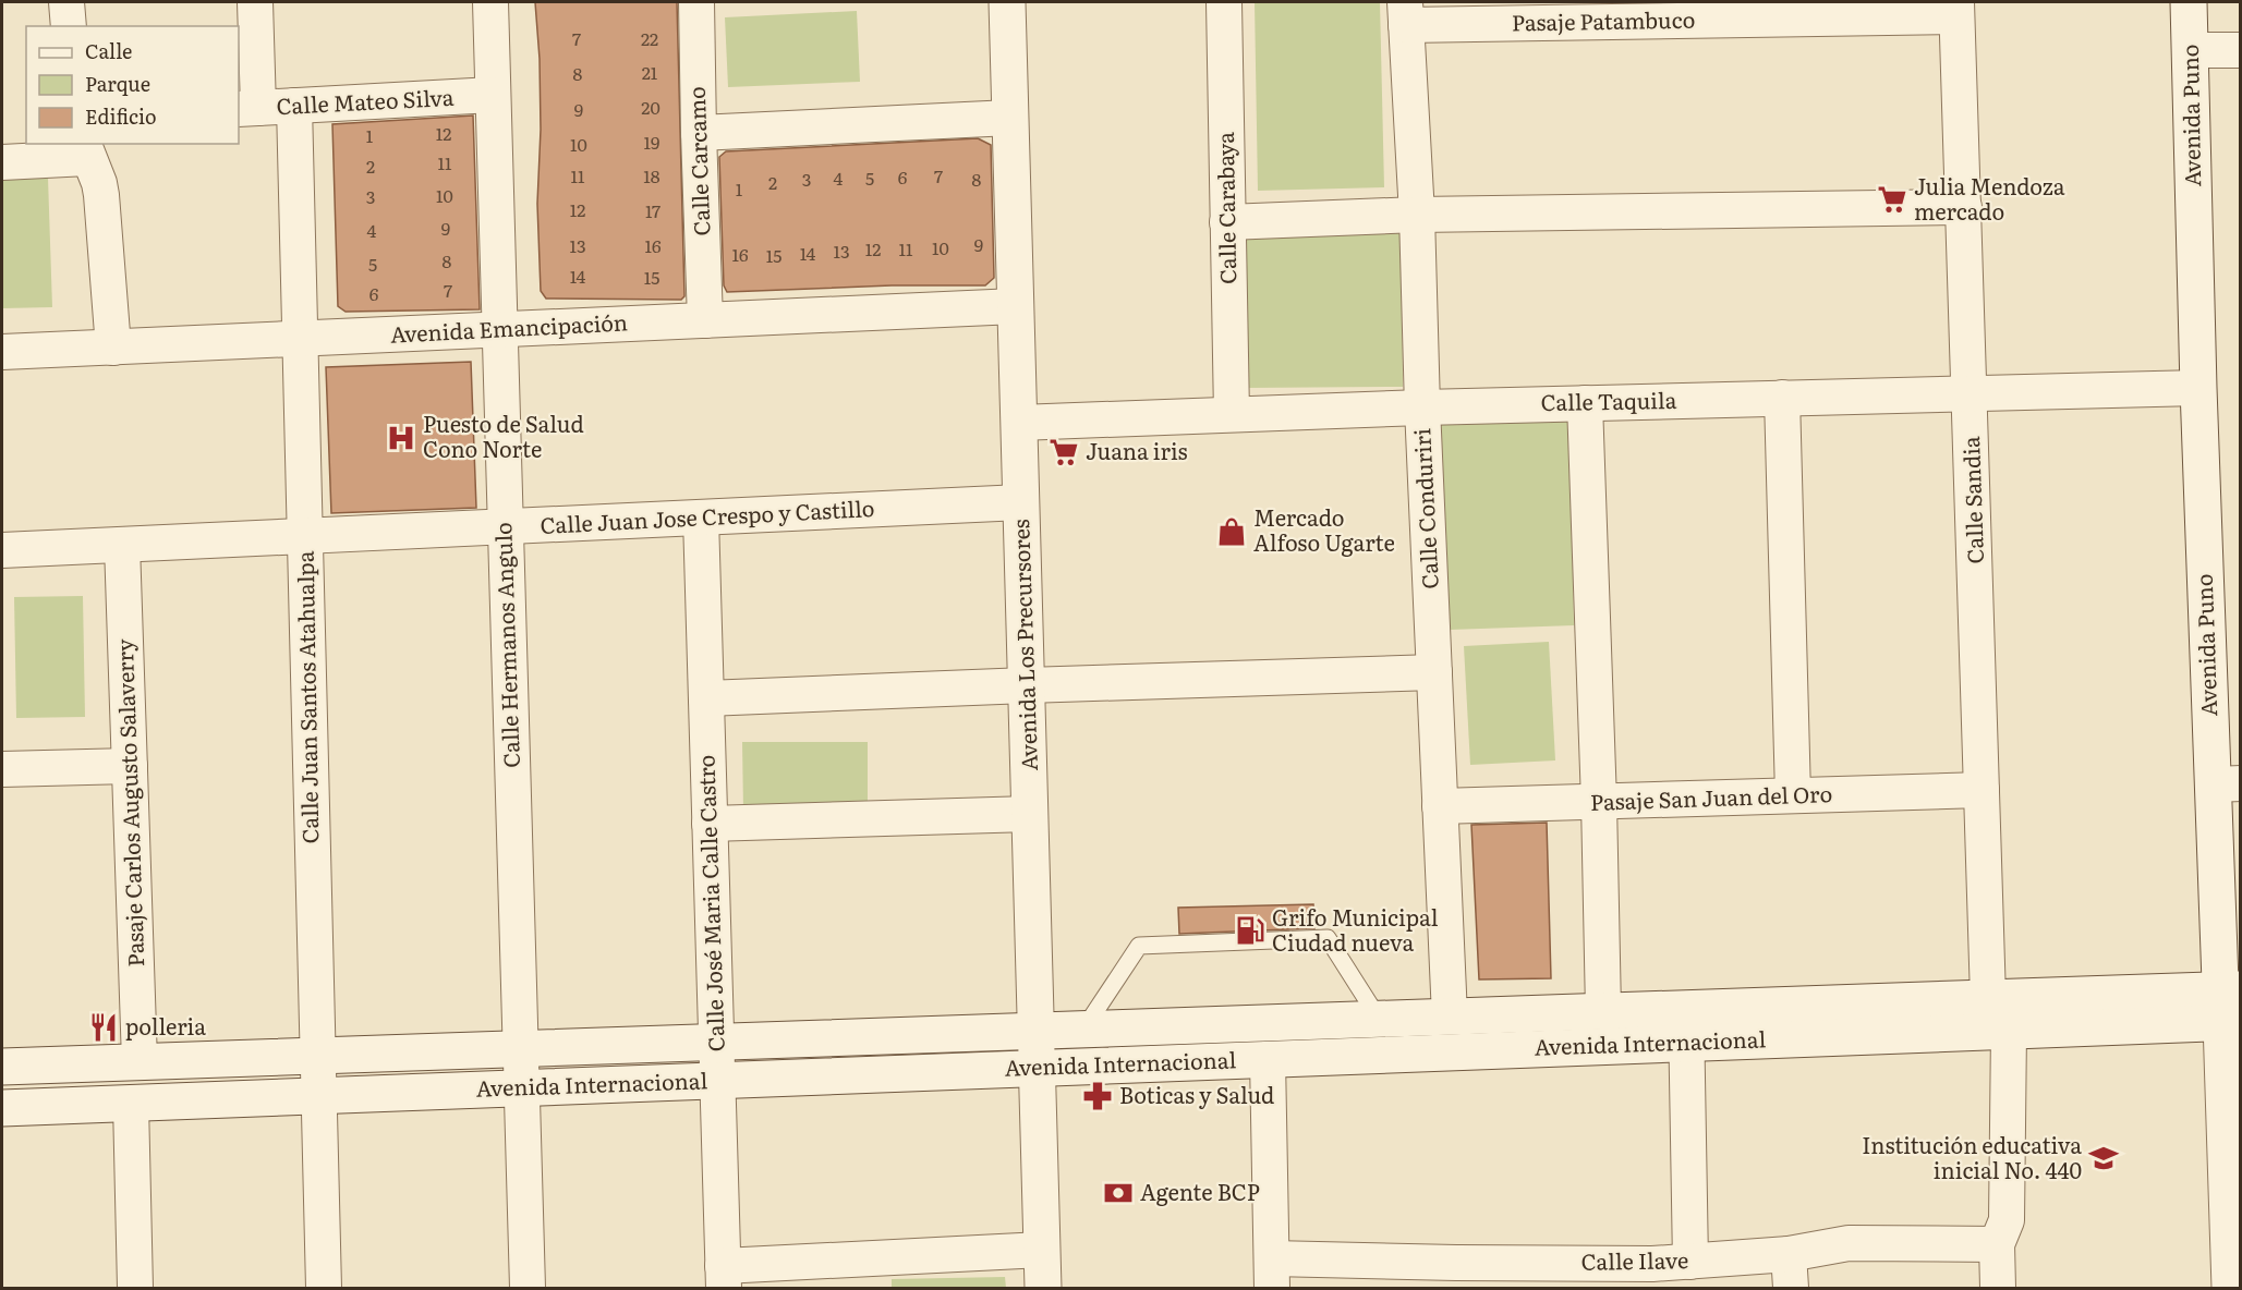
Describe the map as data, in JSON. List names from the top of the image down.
{
  "streets": {
    "main road": ["Avenida Puno", "Avenida Los Precursores", "Avenida Internacional"],
    "street": [
      "Pasaje Patambuco",
      "Calle Mateo Silva",
      "Calle Carcamo",
      "Calle Carabaya",
      "Avenida Emancipación",
      "Calle Taquila",
      "Calle Sandia",
      "Calle Conduriri",
      "Calle Juan Jose Crespo y Castillo",
      "Calle Hermanos Angulo",
      "Calle Juan Santos Atahualpa",
      "Pasaje San Juan del Oro",
      "Pasaje Carlos Augusto Salaverry",
      "Calle José Maria Calle Castro",
      "Calle Ilave"
    ]
  },
  "crossings": [
    ["Pasaje Patambuco", "Calle Sandia"],
    ["Pasaje Patambuco", "Calle Conduriri"],
    ["Calle Mateo Silva", "Calle Hermanos Angulo"],
    ["Calle Mateo Silva", "Calle Juan Santos Atahualpa"],
    ["Avenida Puno", "Calle Taquila"],
    ["Avenida Puno", "Avenida Internacional"],
    ["Calle Carcamo", "Avenida Emancipación"],
    ["Calle Carabaya", "Calle Taquila"],
    ["Avenida Emancipación", "Calle Hermanos Angulo"],
    ["Avenida Emancipación", "Avenida Los Precursores"],
    ["Avenida Emancipación", "Calle Juan Santos Atahualpa"],
    ["Calle Taquila", "Calle Sandia"],
    ["Calle Taquila", "Calle Conduriri"],
    ["Calle Taquila", "Avenida Los Precursores"],
    ["Calle Sandia", "Pasaje San Juan del Oro"],
    ["Calle Sandia", "Avenida Internacional"],
    ["Calle Conduriri", "Pasaje San Juan del Oro"],
    ["Calle Conduriri", "Avenida Internacional"],
    ["Calle Juan Jose Crespo y Castillo", "Calle Hermanos Angulo"],
    ["Calle Juan Jose Crespo y Castillo", "Avenida Los Precursores"],
    ["Calle Juan Jose Crespo y Castillo", "Calle Juan Santos Atahualpa"],
    ["Calle Juan Jose Crespo y Castillo", "Pasaje Carlos Augusto Salaverry"],
    ["Calle Juan Jose Crespo y Castillo", "Calle José Maria Calle Castro"],
    ["Calle Hermanos Angulo", "Avenida Internacional"],
    ["Avenida Los Precursores", "Avenida Internacional"],
    ["Calle Juan Santos Atahualpa", "Avenida Internacional"],
    ["Pasaje Carlos Augusto Salaverry", "Avenida Internacional"],
    ["Calle José Maria Calle Castro", "Avenida Internacional"]
  ],
  "places": {
    "supermarket": ["Julia Mendoza mercado", "Juana iris"],
    "hospital": ["Puesto de Salud Cono Norte"],
    "shop": ["Mercado Alfoso Ugarte"],
    "fuel station": ["Grifo Municipal Ciudad nueva"],
    "restaurant": ["polleria"],
    "pharmacy": ["Boticas y Salud"],
    "school or university": ["Institución educativa inicial No. 440"],
    "bank": ["Agente BCP"]
  },
  "house_numbers": [
    "7",
    "22",
    "21",
    "8",
    "20",
    "9",
    "12",
    "1",
    "19",
    "10",
    "11",
    "2",
    "11",
    "18",
    "7",
    "6",
    "4",
    "5",
    "3",
    "8",
    "2",
    "1",
    "10",
    "3",
    "12",
    "17",
    "9",
    "4",
    "9",
    "13",
    "16",
    "10",
    "12",
    "11",
    "13",
    "14",
    "16",
    "15",
    "8",
    "5",
    "14",
    "15",
    "7",
    "6"
  ],
  "legend": ["Calle", "Parque", "Edificio"]
}
